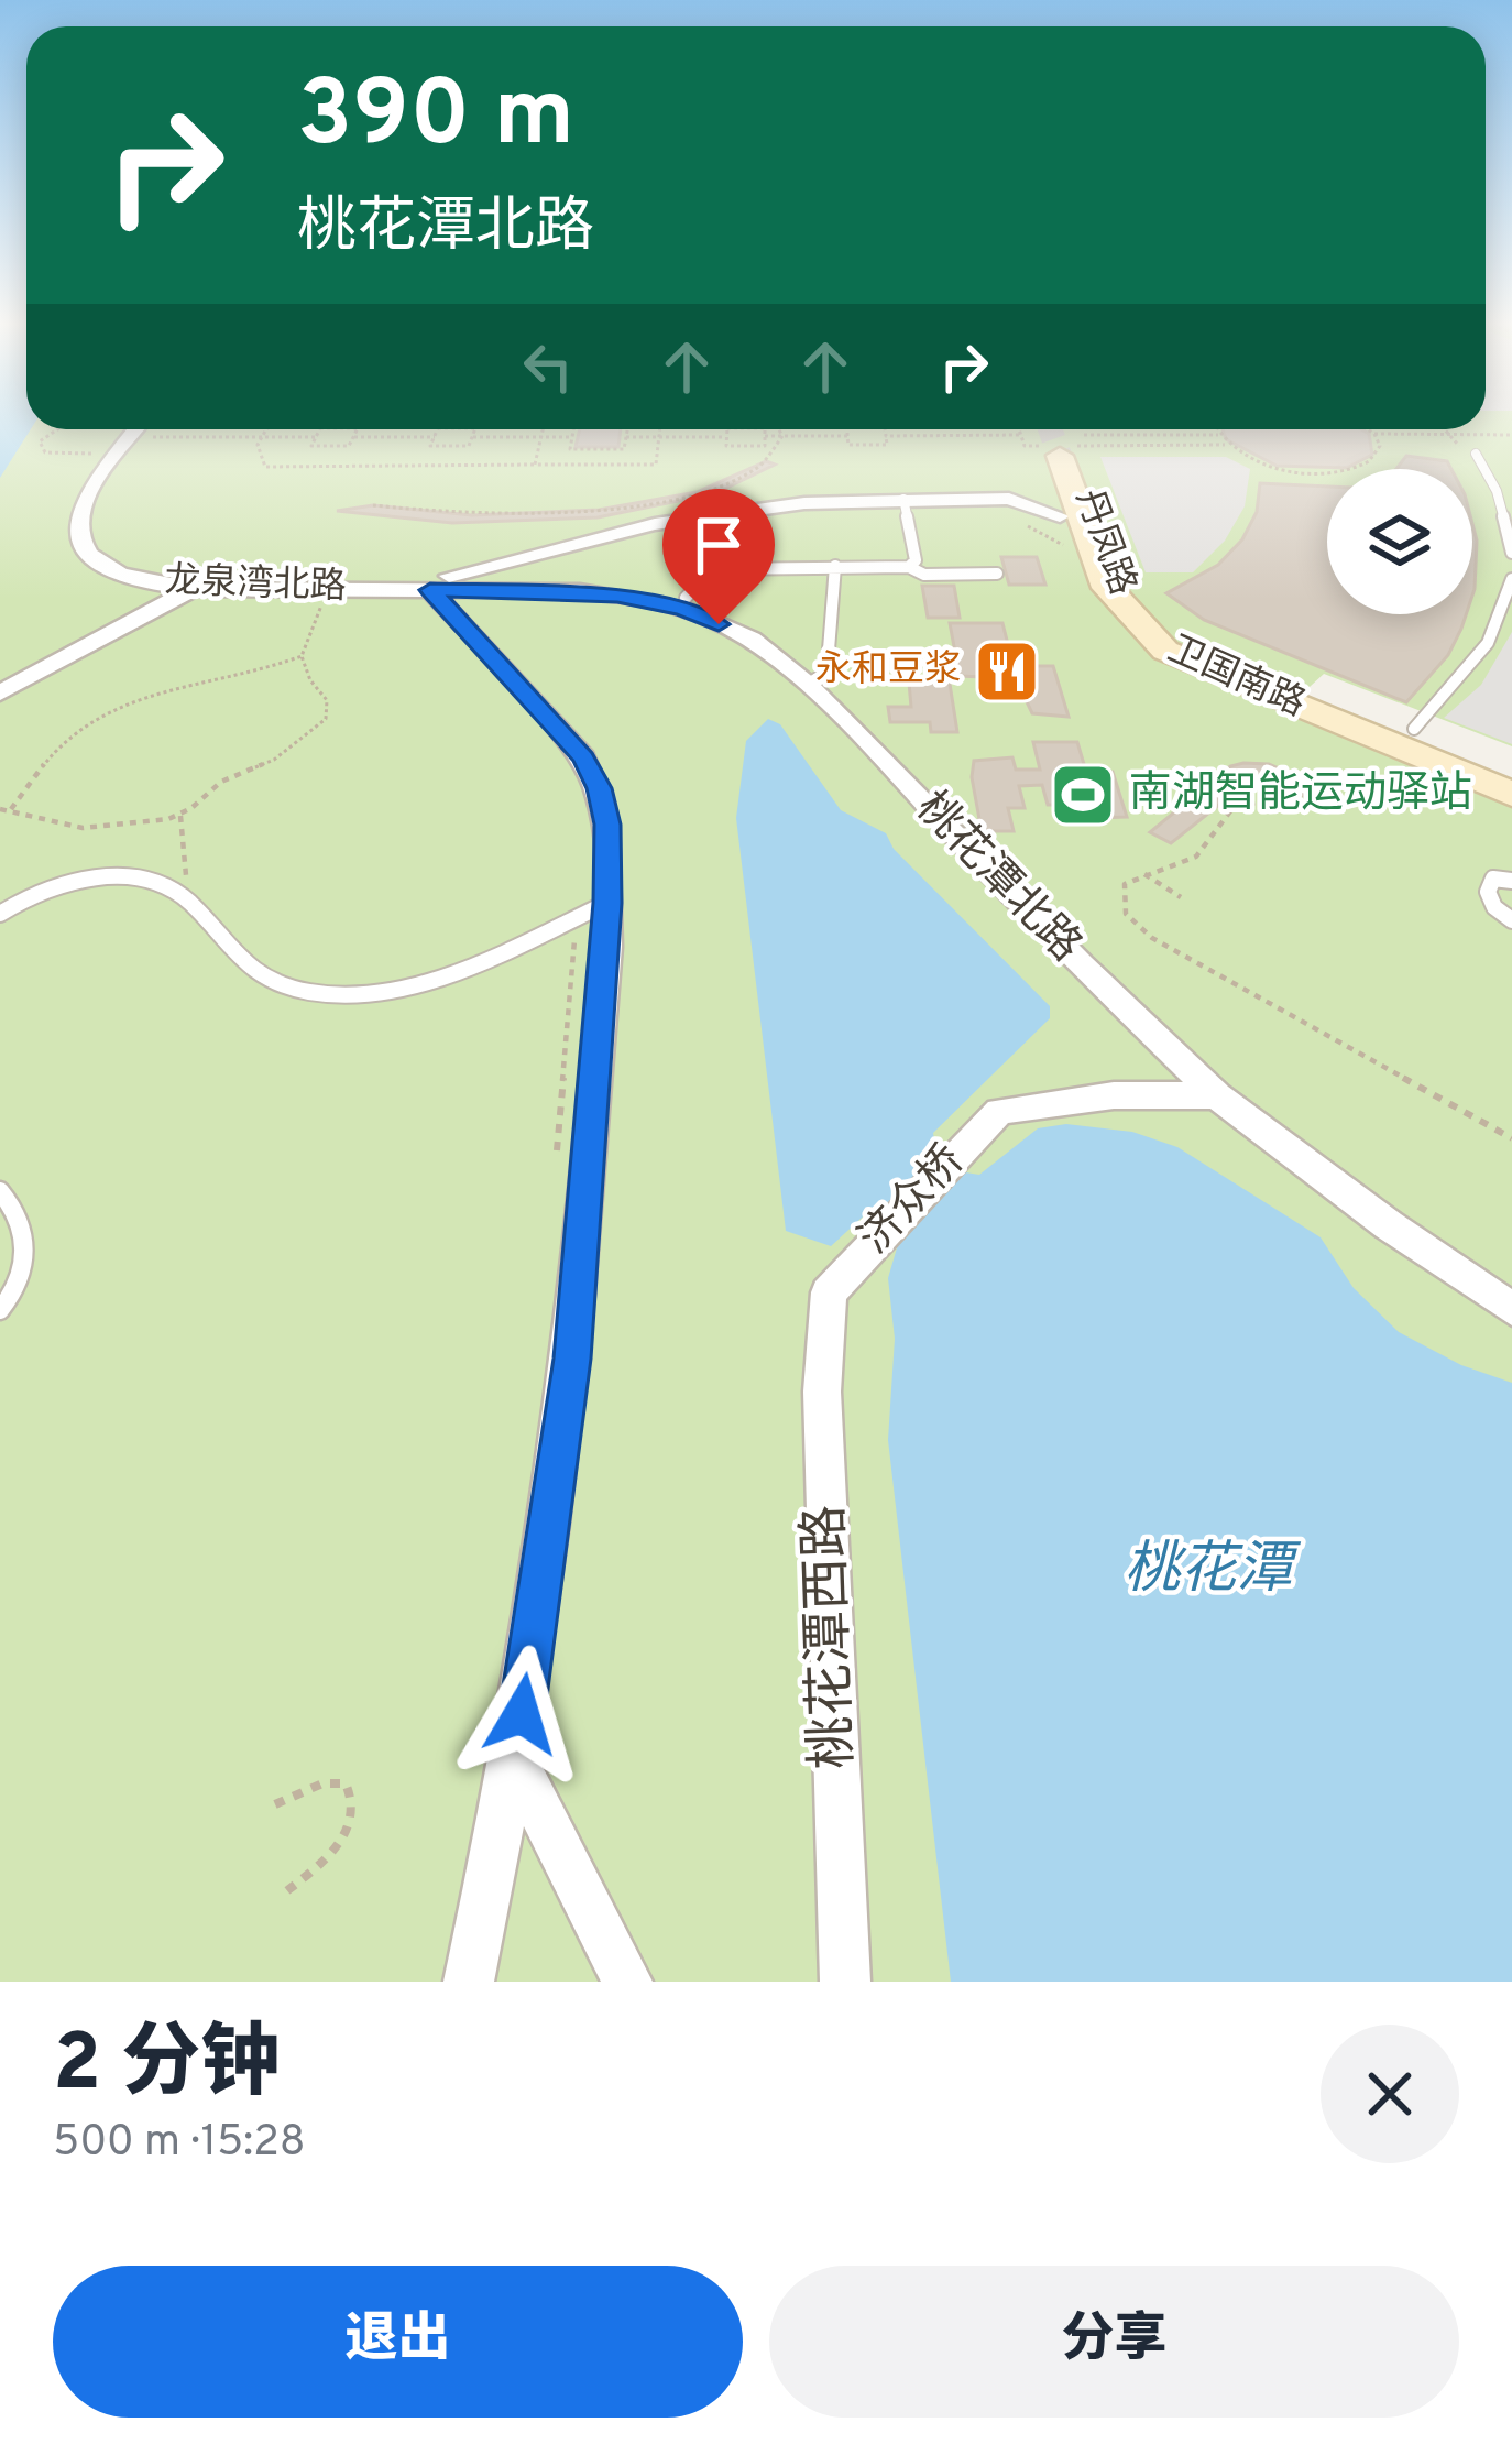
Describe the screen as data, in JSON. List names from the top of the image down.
{
  "streets": {
    "main road": ["丹凤路", "卫国南路"],
    "street": [
      "龙泉湾北路",
      "桃花潭北路",
      "济众桥",
      "桃花潭西路"
    ]
  },
  "crossings": [
    ["丹凤路", "卫国南路"],
    ["龙泉湾北路", "桃花潭北路"],
    ["桃花潭北路", "济众桥"],
    ["济众桥", "桃花潭西路"]
  ],
  "water": ["桃花潭"],
  "places": {
    "restaurant": ["永和豆浆"],
    "sports": ["南湖智能运动驿站"]
  },
  "page": {
    "turn": ["390 m", "桃花潭北路"],
    "heading": ["2 分钟", "500 m · 15:28"],
    "buttons": ["退出", "分享"]
  }
}
